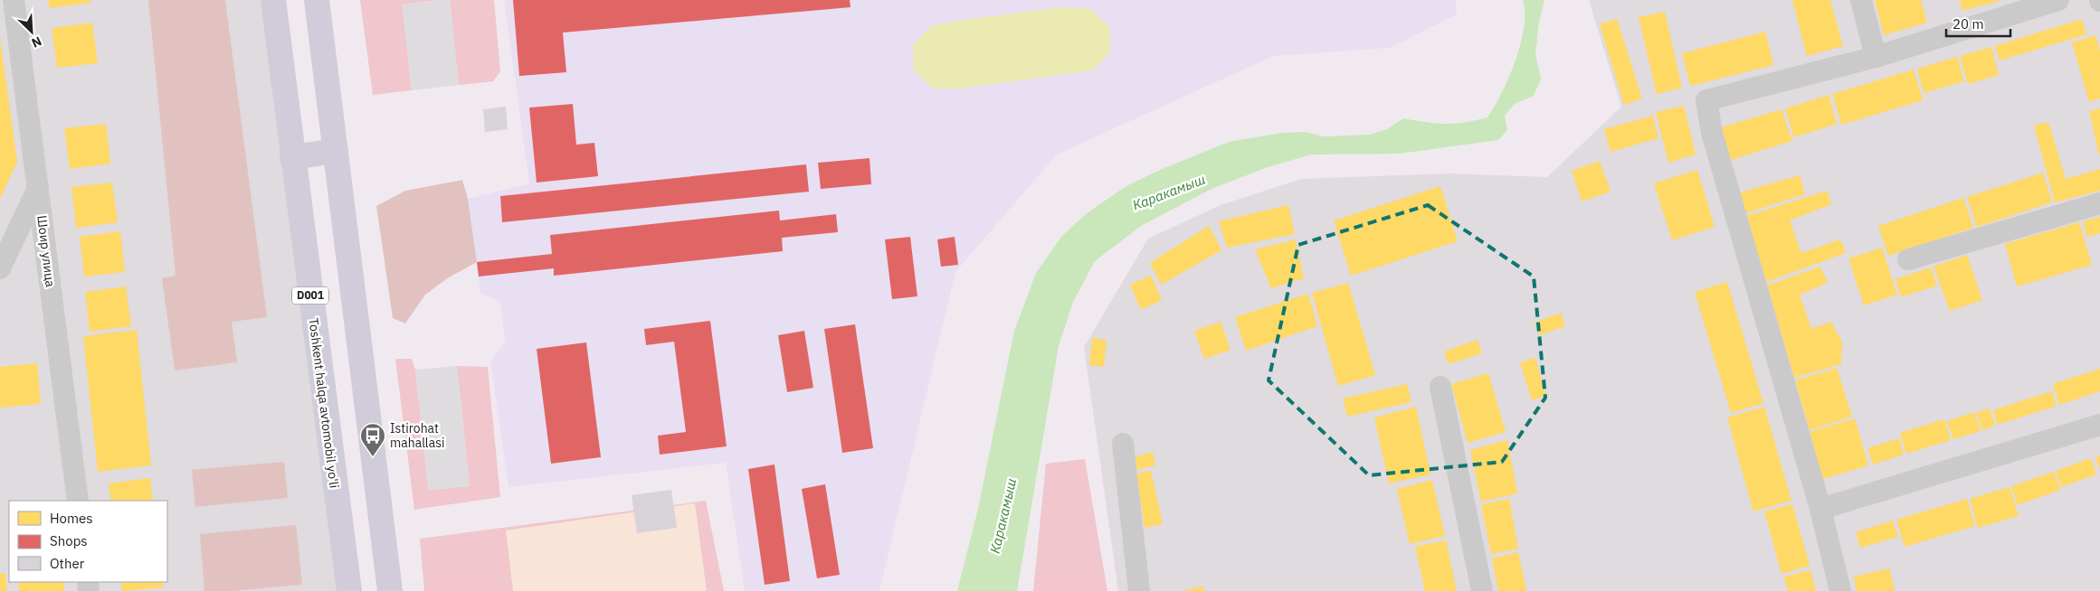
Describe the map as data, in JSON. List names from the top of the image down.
{
  "streets": {
    "highway": ["D001", "Toshkent halqa avtomobil yo'li"],
    "street": ["Шоир улица"]
  },
  "water": ["Каракамыш"],
  "places": {
    "bus stop": ["Istirohat mahallasi"]
  },
  "legend": ["Homes", "Shops", "Other"],
  "scale_bar": "20 m",
  "north": "bottom right"
}
